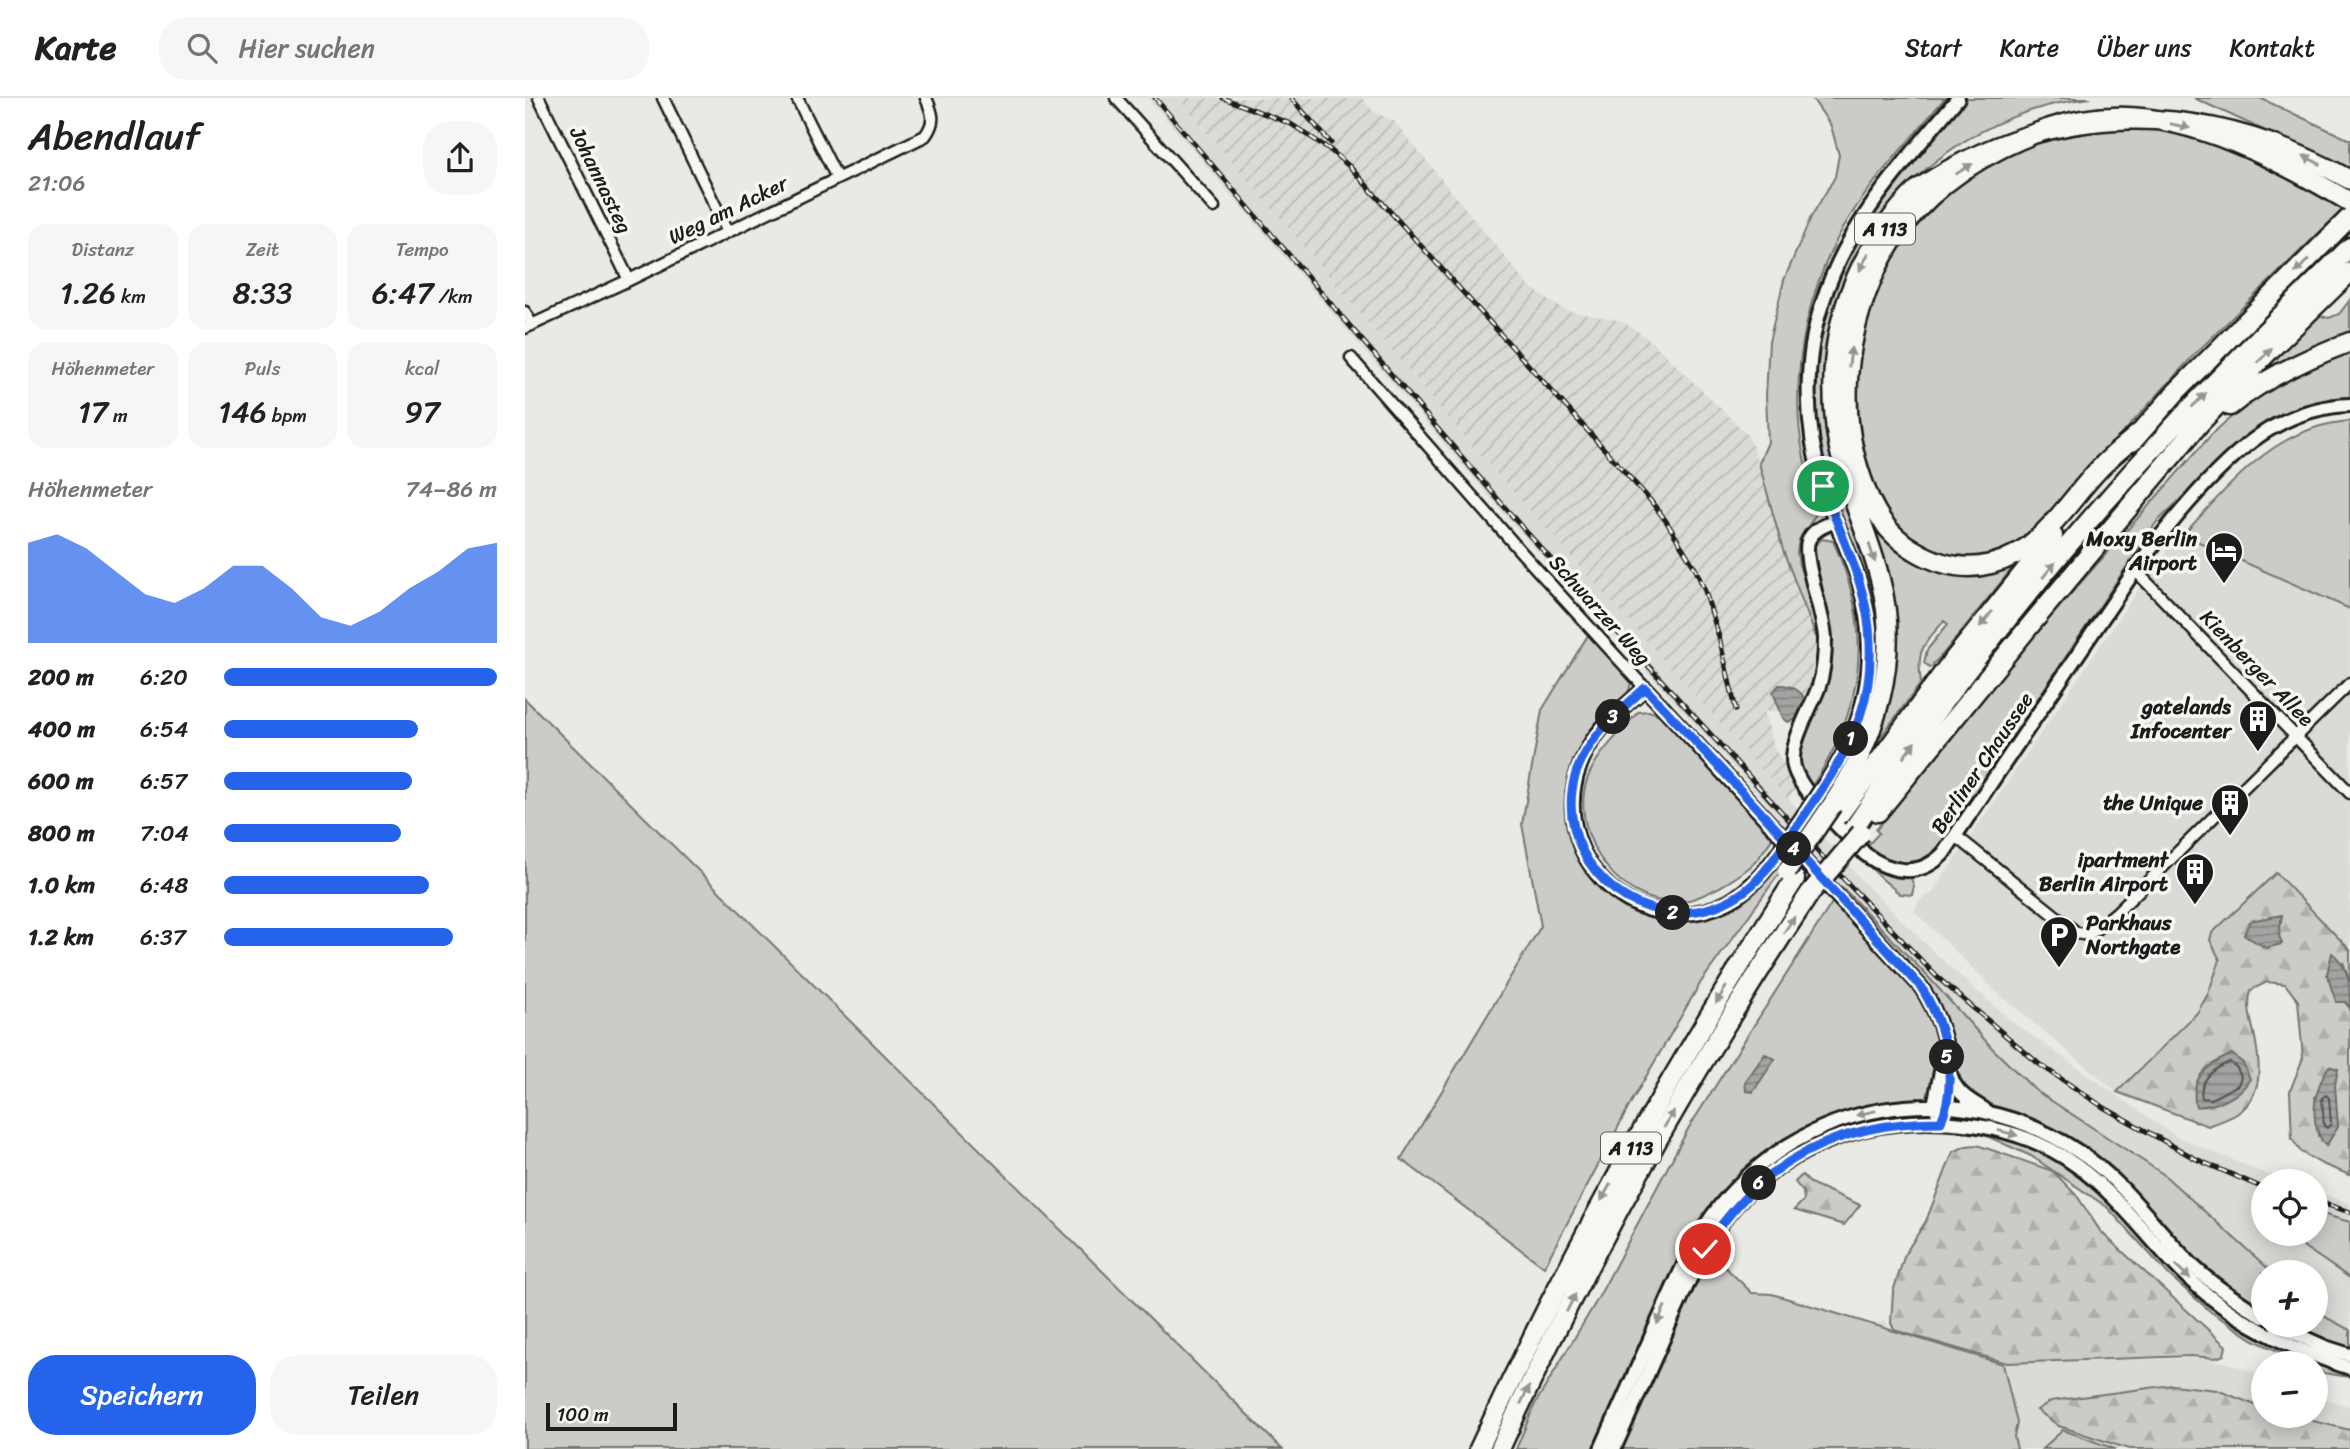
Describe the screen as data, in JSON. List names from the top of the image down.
{
  "streets": {
    "highway": ["A 113"],
    "street": [
      "Johannasteg",
      "Weg am Acker",
      "Schwarzer Weg",
      "Kienberger Allee",
      "Berliner Chaussee"
    ]
  },
  "crossings": [
    ["Johannasteg", "Weg am Acker"],
    ["Kienberger Allee", "Berliner Chaussee"]
  ],
  "places": {
    "hotel": ["Moxy Berlin Airport"],
    "building": ["gatelands Infocenter", "the Unique", "ipartment Berlin Airport"],
    "parking": ["Parkhaus Northgate"]
  },
  "scale_bar": "100 m",
  "page": {
    "header": "Karte",
    "search": "Hier suchen",
    "nav": [
      "Start",
      "Karte",
      "Über uns",
      "Kontakt"
    ],
    "heading": ["Abendlauf", "21:06"],
    "stats": [
      ["Distanz", "1.26 km"],
      ["Zeit", "8:33"],
      ["Tempo", "6:47 /km"],
      ["Höhenmeter", "17 m"],
      ["Puls", "146 bpm"],
      ["kcal", "97"]
    ],
    "chart": ["Höhenmeter", "74–86 m"],
    "list": [
      {
        "name": "200 m",
        "note": "6:20"
      },
      {
        "name": "400 m",
        "note": "6:54"
      },
      {
        "name": "600 m",
        "note": "6:57"
      },
      {
        "name": "800 m",
        "note": "7:04"
      },
      {
        "name": "1.0 km",
        "note": "6:48"
      },
      {
        "name": "1.2 km",
        "note": "6:37"
      }
    ],
    "pins": [
      "3",
      "1",
      "4",
      "2",
      "5",
      "6"
    ],
    "map_buttons": ["+", "−"],
    "buttons": ["Speichern", "Teilen"],
    "scale": "100 m"
  }
}
